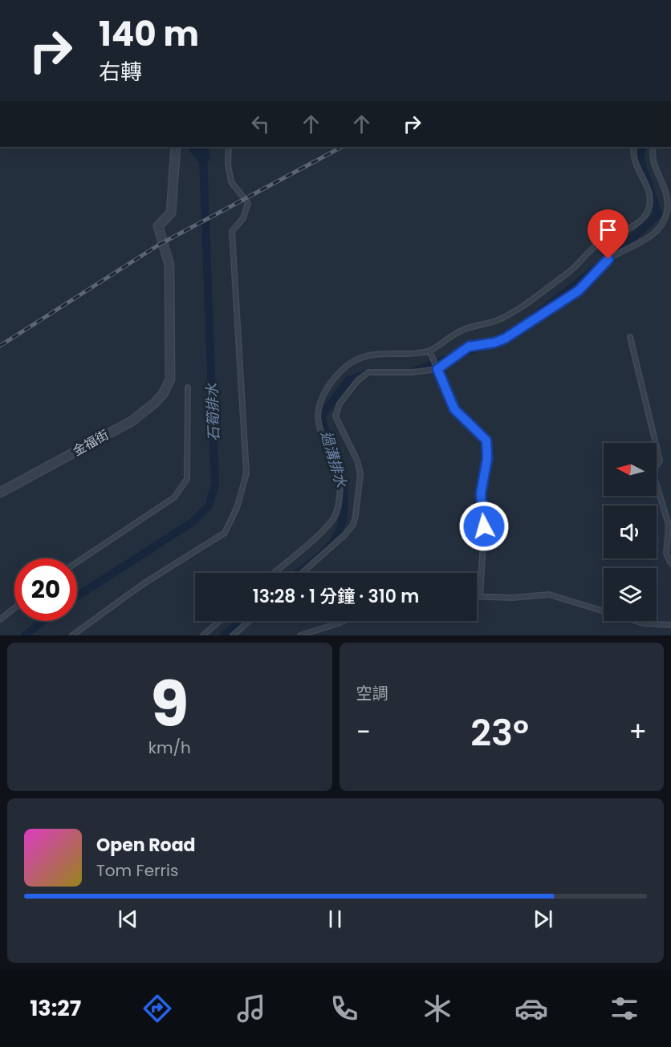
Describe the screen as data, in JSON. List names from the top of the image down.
{
  "streets": {
    "street": ["金福街"]
  },
  "water": ["石筍排水", "過溝排水"],
  "north": "left",
  "page": {
    "turn": ["140 m", "右轉"],
    "limit": "20",
    "trip": "13:28 · 1 分鐘 · 310 m",
    "tile": [
      ["9", "km/h"],
      "空調"
    ],
    "heat": ["−", "23°", "+"],
    "song": ["Open Road", "Tom Ferris"],
    "tabs": "13:27"
  }
}
